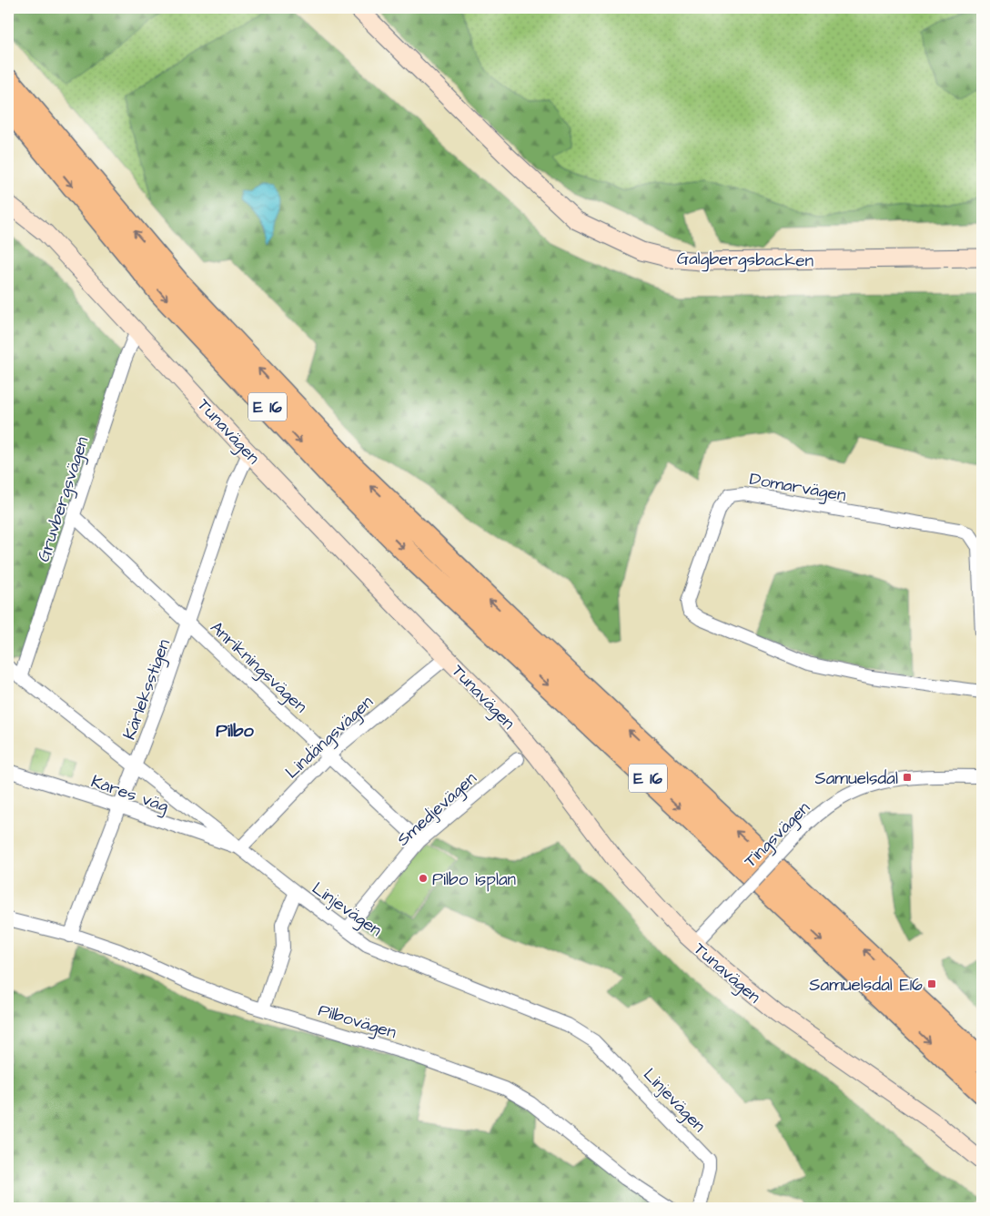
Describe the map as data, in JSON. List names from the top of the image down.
{
  "streets": {
    "highway": ["E 16"],
    "street": [
      "Galgbergsbacken",
      "Tunavägen",
      "Domarvägen",
      "Gruvbergsvägen",
      "Anrikningsvägen",
      "Kärleksstigen",
      "Lindängsvägen",
      "Kåres väg",
      "Smedjevägen",
      "Tingsvägen",
      "Linjevägen",
      "Pilbovägen"
    ]
  },
  "crossings": [
    ["Tunavägen", "Gruvbergsvägen"],
    ["Tunavägen", "Kärleksstigen"],
    ["Tunavägen", "Lindängsvägen"],
    ["Tunavägen", "Tingsvägen"],
    ["Gruvbergsvägen", "Anrikningsvägen"],
    ["Gruvbergsvägen", "Linjevägen"],
    ["Anrikningsvägen", "Kärleksstigen"],
    ["Anrikningsvägen", "Lindängsvägen"],
    ["Anrikningsvägen", "Smedjevägen"],
    ["Kärleksstigen", "Kåres väg"],
    ["Kärleksstigen", "Linjevägen"],
    ["Kärleksstigen", "Pilbovägen"],
    ["Lindängsvägen", "Kåres väg"],
    ["Lindängsvägen", "Linjevägen"],
    ["Kåres väg", "Linjevägen"],
    ["Smedjevägen", "Linjevägen"]
  ],
  "districts": ["Pilbo"],
  "places": {
    "transit": ["Samuelsdal", "Samuelsdal E16"],
    "other": ["Pilbo isplan"]
  }
}
